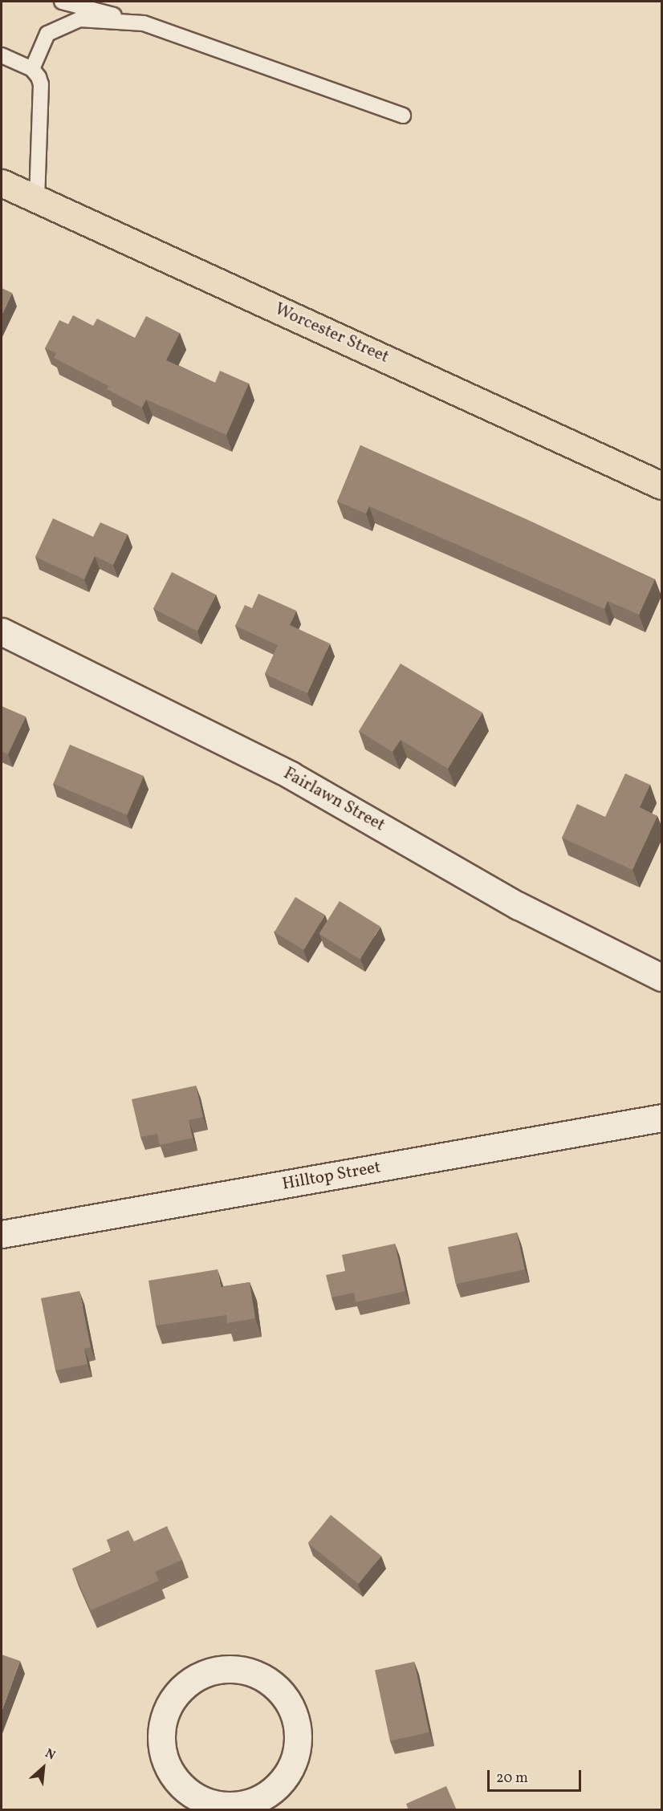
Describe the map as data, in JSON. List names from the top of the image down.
{
  "streets": {
    "main road": ["Worcester Street"],
    "street": ["Fairlawn Street", "Hilltop Street"]
  },
  "scale_bar": "20 m",
  "north": "top right"
}
